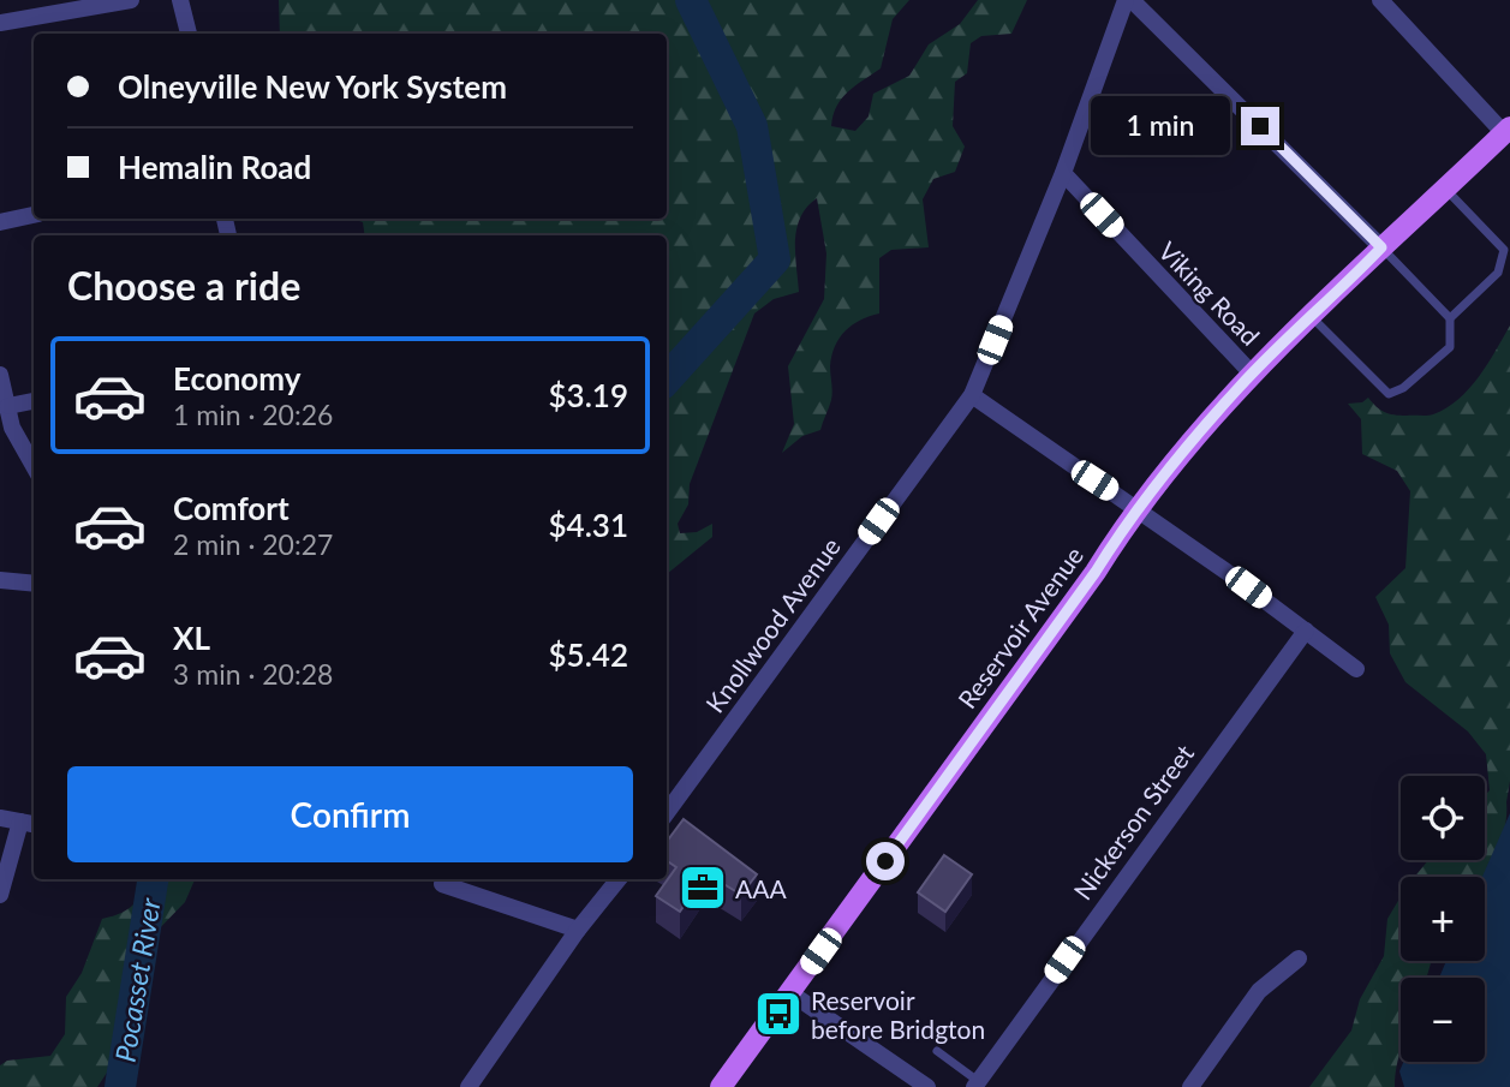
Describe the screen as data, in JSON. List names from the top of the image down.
{
  "streets": {
    "main road": ["Reservoir Avenue"],
    "street": ["Viking Road", "Knollwood Avenue", "Nickerson Street"]
  },
  "crossings": [
    ["Viking Road", "Knollwood Avenue"],
    ["Viking Road", "Reservoir Avenue"]
  ],
  "water": ["Pocasset River"],
  "places": {
    "office": ["AAA"],
    "bus stop": ["Reservoir before Bridgton"]
  },
  "page": {
    "banner": ["Olneyville New York System", "Hemalin Road"],
    "bubble": "1 min",
    "heading": "Choose a ride",
    "list": [
      {
        "name": "Economy",
        "note": "1 min · 20:26",
        "value": "$3.19"
      },
      {
        "name": "Comfort",
        "note": "2 min · 20:27",
        "value": "$4.31"
      },
      {
        "name": "XL",
        "note": "3 min · 20:28",
        "value": "$5.42"
      }
    ],
    "buttons": "Confirm",
    "map_buttons": ["+", "−"]
  }
}
